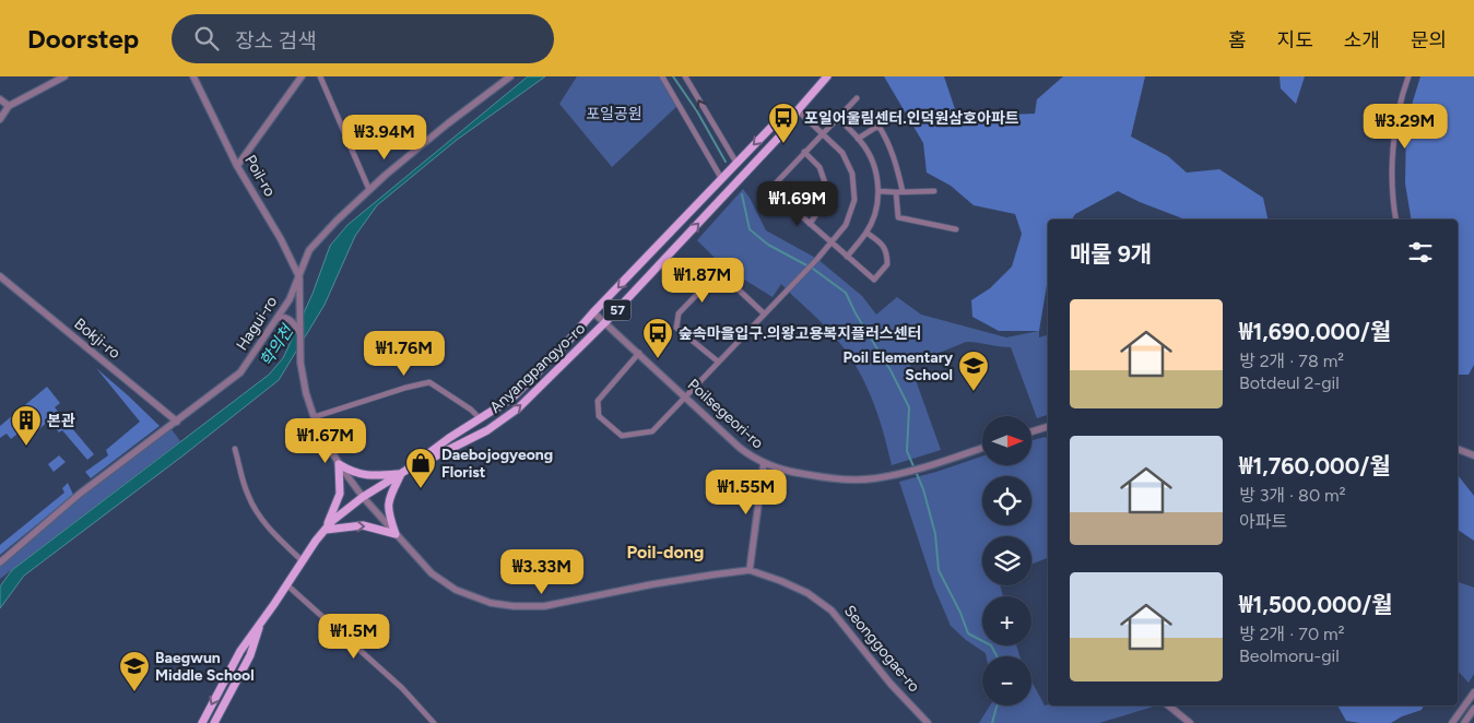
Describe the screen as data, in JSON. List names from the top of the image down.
{
  "streets": {
    "main road": ["57", "Anyangpangyo-ro"],
    "street": [
      "Poil-ro",
      "Hagui-ro",
      "Bokji-ro",
      "Poilsegeori-ro",
      "Seonggogae-ro"
    ]
  },
  "crossings": [
    ["Poil-ro", "Hagui-ro"],
    ["Hagui-ro", "Bokji-ro"],
    ["Anyangpangyo-ro", "Poilsegeori-ro"],
    ["Anyangpangyo-ro", "Seonggogae-ro"]
  ],
  "districts": ["Poil-dong"],
  "water": ["학의천"],
  "parks": ["포일공원"],
  "places": {
    "bus stop": ["포일어울림센터.인덕원삼호아파트", "숲속마을입구.의왕고용복지플러스센터"],
    "school or university": ["Poil Elementary School", "Baegwun Middle School"],
    "building": ["본관"],
    "shop": ["Daebojogyeong Florist"]
  },
  "north": "right",
  "page": {
    "header": "Doorstep",
    "search": "장소 검색",
    "nav": [
      "홈",
      "지도",
      "소개",
      "문의"
    ],
    "price": [
      "₩3.29M",
      "₩3.94M",
      "₩1.69M",
      "₩1.87M",
      "₩1.76M",
      "₩1.67M",
      "₩1.55M",
      "₩3.33M",
      "₩1.5M"
    ],
    "heading": "매물 9개",
    "list": [
      {
        "name": "₩1,690,000/월",
        "note": "방 2개 · 78 m² · Botdeul 2-gil"
      },
      {
        "name": "₩1,760,000/월",
        "note": "방 3개 · 80 m² · 아파트"
      },
      {
        "name": "₩1,500,000/월",
        "note": "방 2개 · 70 m² · Beolmoru-gil"
      }
    ],
    "map_buttons": ["+", "−"]
  }
}
